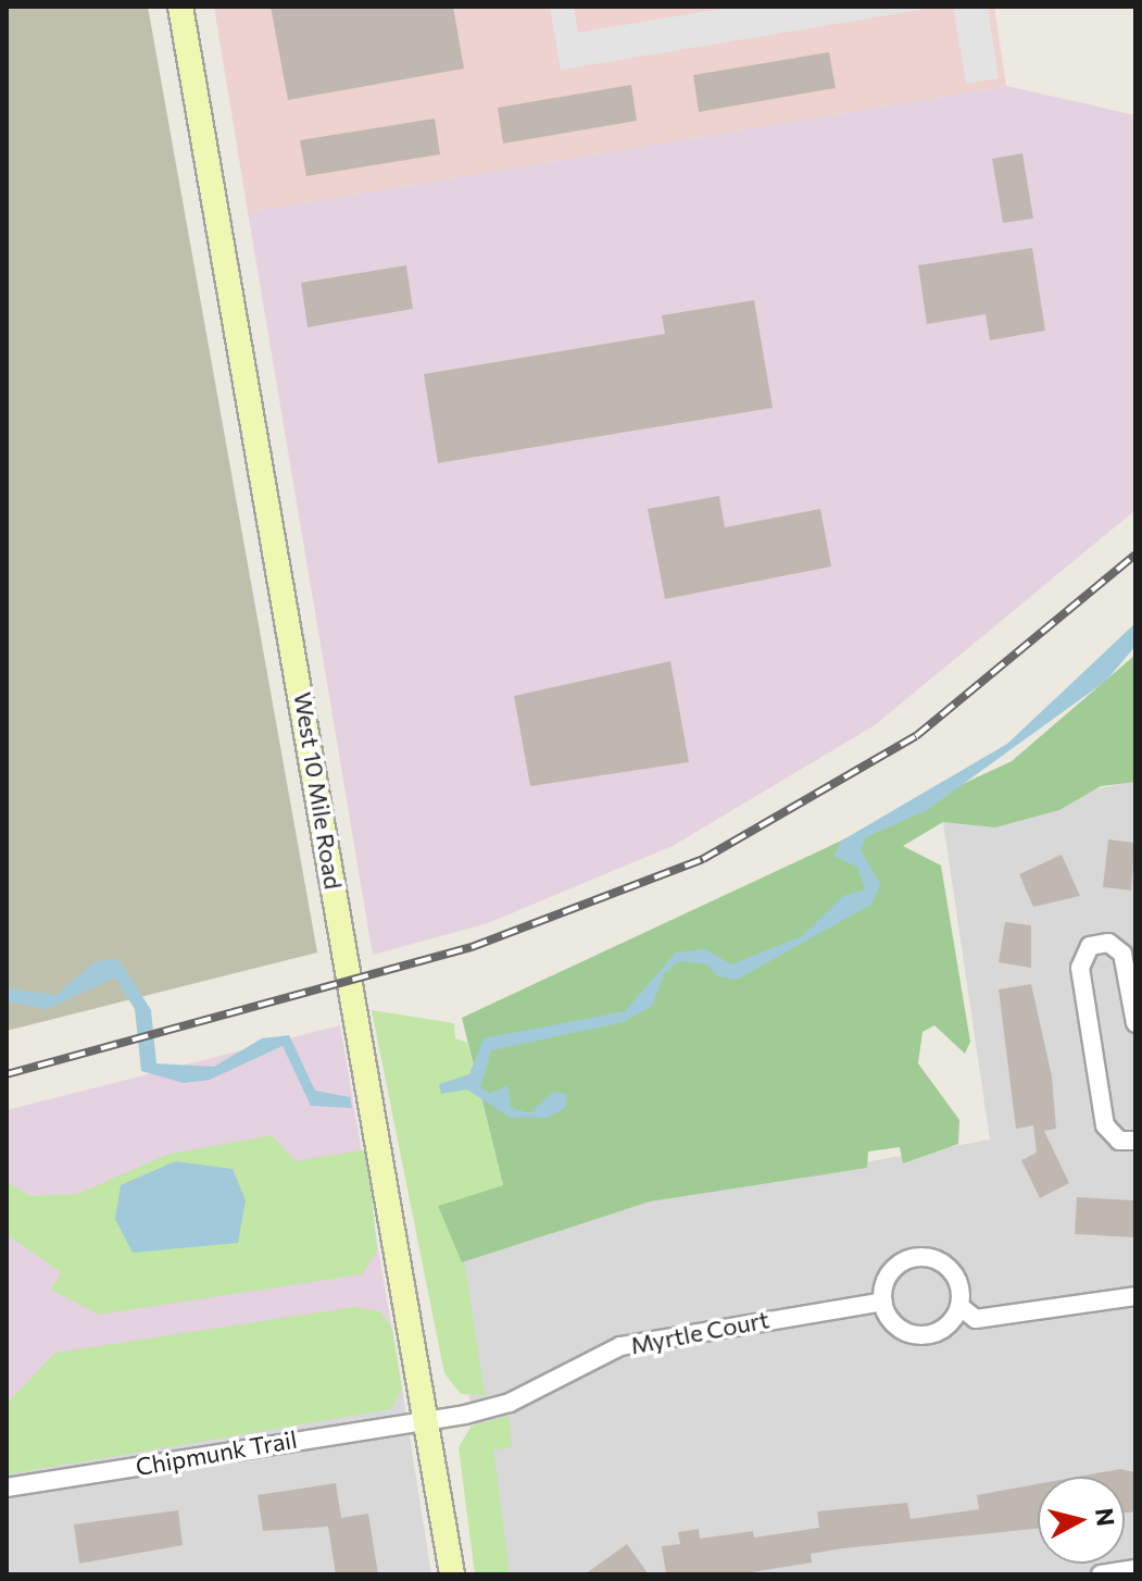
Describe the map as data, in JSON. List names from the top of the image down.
{
  "streets": {
    "main road": ["West 10 Mile Road"],
    "street": ["Myrtle Court", "Chipmunk Trail"]
  },
  "crossings": [
    ["West 10 Mile Road", "Myrtle Court"],
    ["West 10 Mile Road", "Chipmunk Trail"],
    ["Myrtle Court", "Chipmunk Trail"]
  ],
  "north": "right"
}
